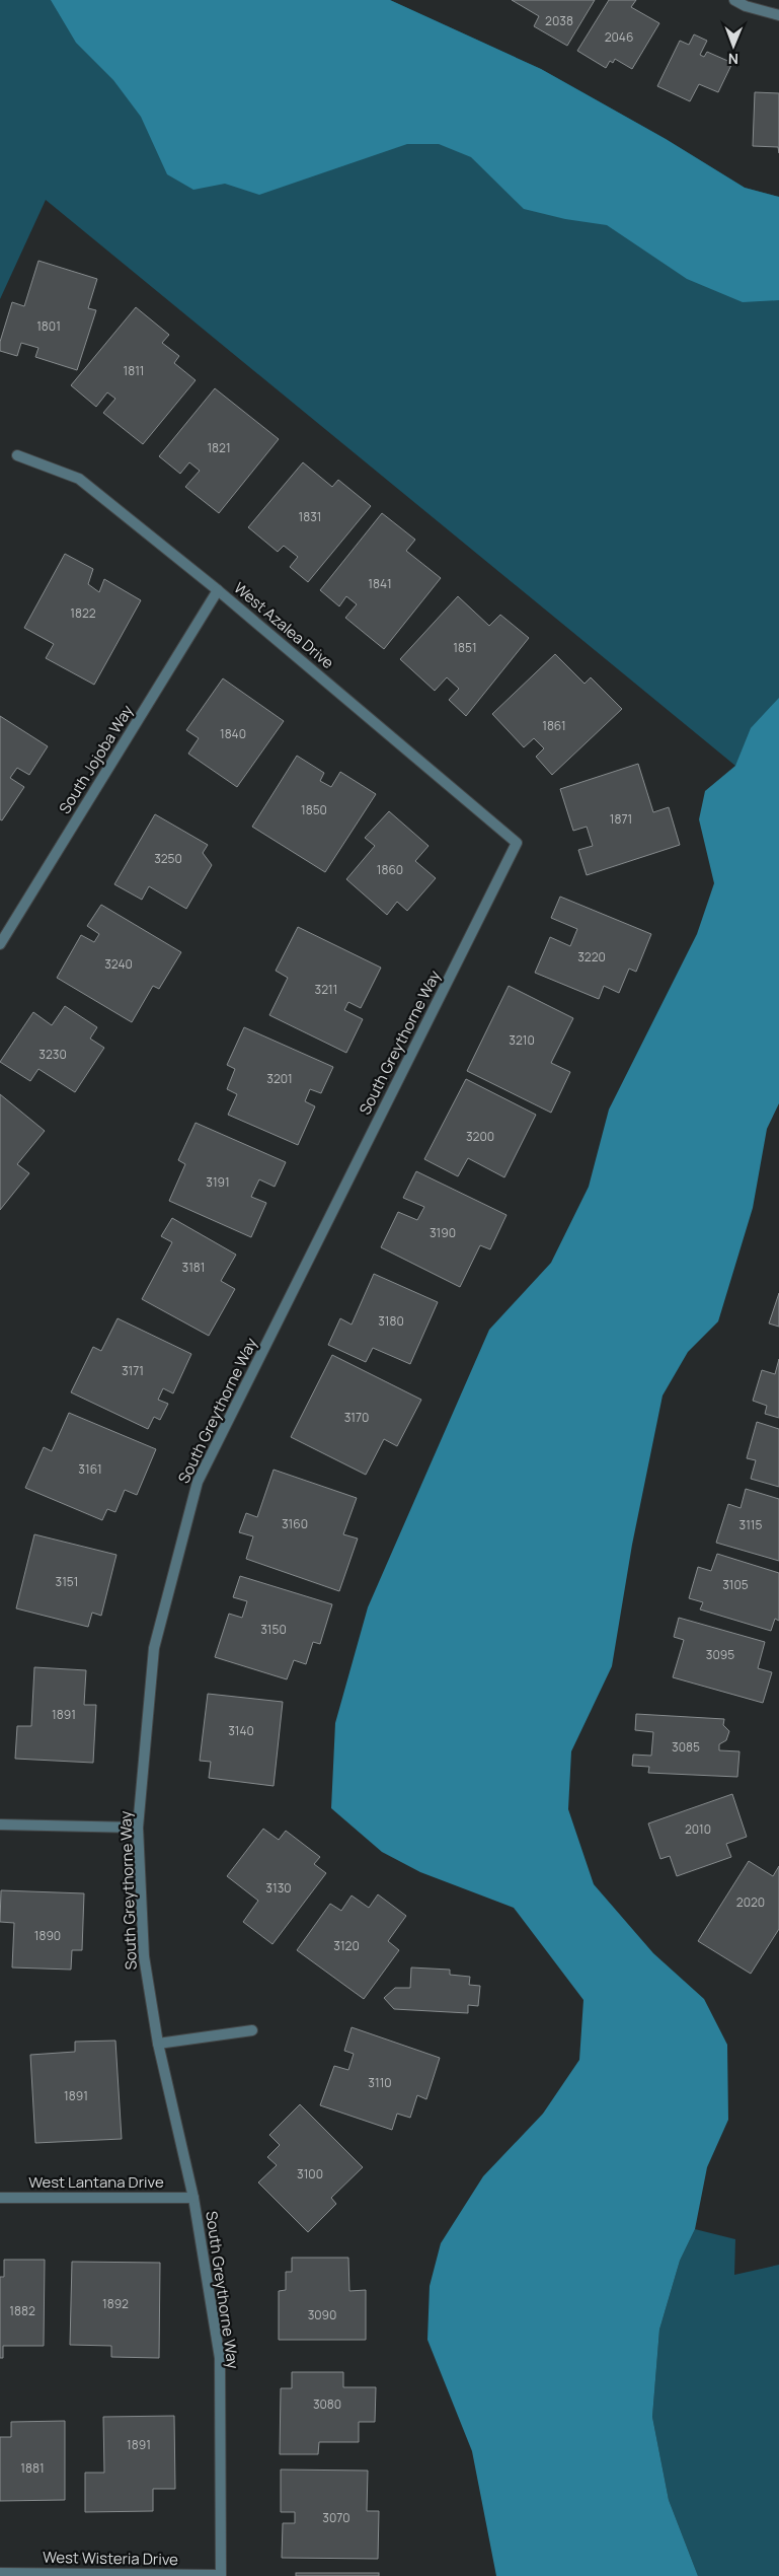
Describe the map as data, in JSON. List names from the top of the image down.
{
  "streets": {
    "street": [
      "West Azalea Drive",
      "South Jojoba Way",
      "South Greythorne Way",
      "West Lantana Drive",
      "West Wisteria Drive"
    ]
  },
  "crossings": [
    ["West Azalea Drive", "South Jojoba Way"],
    ["West Azalea Drive", "South Greythorne Way"],
    ["South Greythorne Way", "West Lantana Drive"],
    ["South Greythorne Way", "West Wisteria Drive"]
  ],
  "house_numbers": [
    "2038",
    "2046",
    "1801",
    "1811",
    "1821",
    "1831",
    "1841",
    "1822",
    "1851",
    "1861",
    "1840",
    "1850",
    "1871",
    "3250",
    "1860",
    "3220",
    "3240",
    "3211",
    "3210",
    "3230",
    "3201",
    "3200",
    "3191",
    "3190",
    "3181",
    "3180",
    "3171",
    "3170",
    "3161",
    "3160",
    "3115",
    "3151",
    "3105",
    "3150",
    "3095",
    "1891",
    "3140",
    "3085",
    "2010",
    "3130",
    "2020",
    "1890",
    "3120",
    "3110",
    "1891",
    "3100",
    "1892",
    "1882",
    "3090",
    "3080",
    "1891",
    "1881",
    "3070"
  ],
  "north": "bottom"
}
